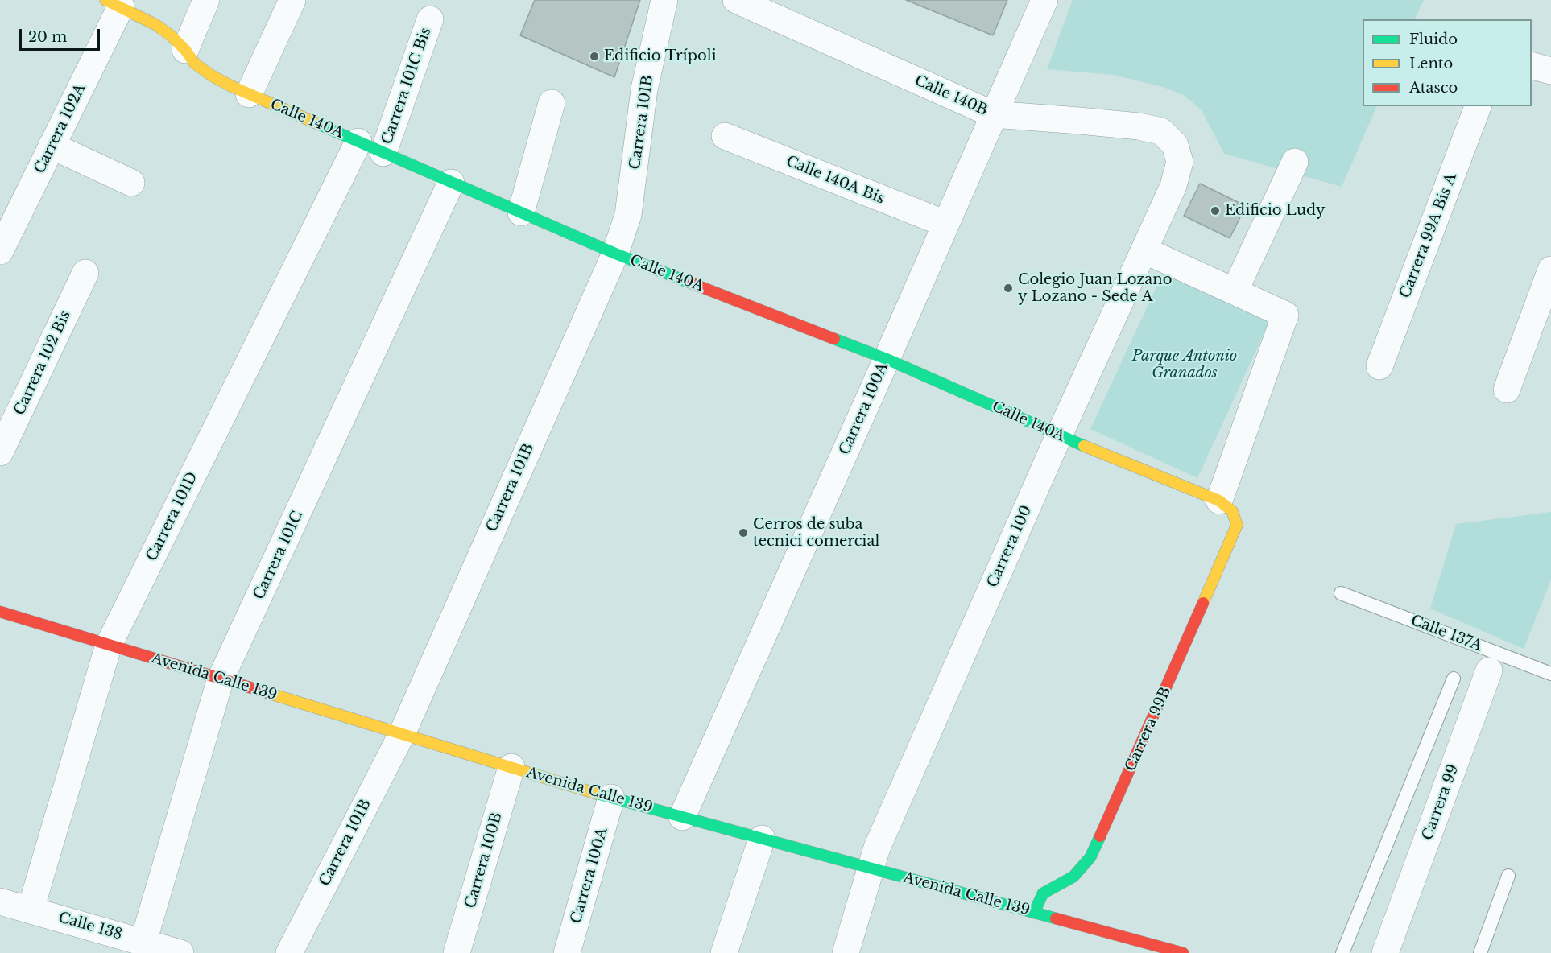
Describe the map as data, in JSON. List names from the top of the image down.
{
  "streets": {
    "street": [
      "Carrera 101C Bis",
      "Calle 140B",
      "Calle 140A",
      "Carrera 101B",
      "Carrera 102A",
      "Calle 140A Bis",
      "Carrera 99A Bis A",
      "Carrera 102 Bis",
      "Carrera 100A",
      "Carrera 101D",
      "Carrera 100",
      "Carrera 101C",
      "Avenida Calle 139",
      "Carrera 99B",
      "Carrera 99",
      "Carrera 100B",
      "Calle 138"
    ],
    "lane": ["Calle 137A"]
  },
  "crossings": [
    ["Carrera 101C Bis", "Calle 140A"],
    ["Calle 140B", "Carrera 100A"],
    ["Calle 140B", "Carrera 100"],
    ["Calle 140A", "Carrera 101B"],
    ["Calle 140A", "Carrera 102A"],
    ["Calle 140A", "Carrera 100A"],
    ["Calle 140A", "Carrera 101D"],
    ["Calle 140A", "Carrera 100"],
    ["Calle 140A", "Carrera 101C"],
    ["Calle 140A", "Carrera 99B"],
    ["Carrera 101B", "Avenida Calle 139"],
    ["Calle 140A Bis", "Carrera 100A"],
    ["Carrera 100A", "Avenida Calle 139"],
    ["Carrera 101D", "Avenida Calle 139"],
    ["Carrera 101D", "Calle 138"],
    ["Carrera 100", "Avenida Calle 139"],
    ["Carrera 101C", "Avenida Calle 139"],
    ["Carrera 101C", "Calle 138"],
    ["Calle 137A", "Carrera 99"],
    ["Avenida Calle 139", "Carrera 99B"],
    ["Avenida Calle 139", "Carrera 100B"]
  ],
  "parks": ["Parque Antonio Granados"],
  "places": [
    "Edificio Trípoli",
    "Edificio Ludy",
    "Colegio Juan Lozano y Lozano - Sede A",
    "Cerros de suba tecnici comercial"
  ],
  "legend": ["Fluido", "Lento", "Atasco"],
  "scale_bar": "20 m"
}
